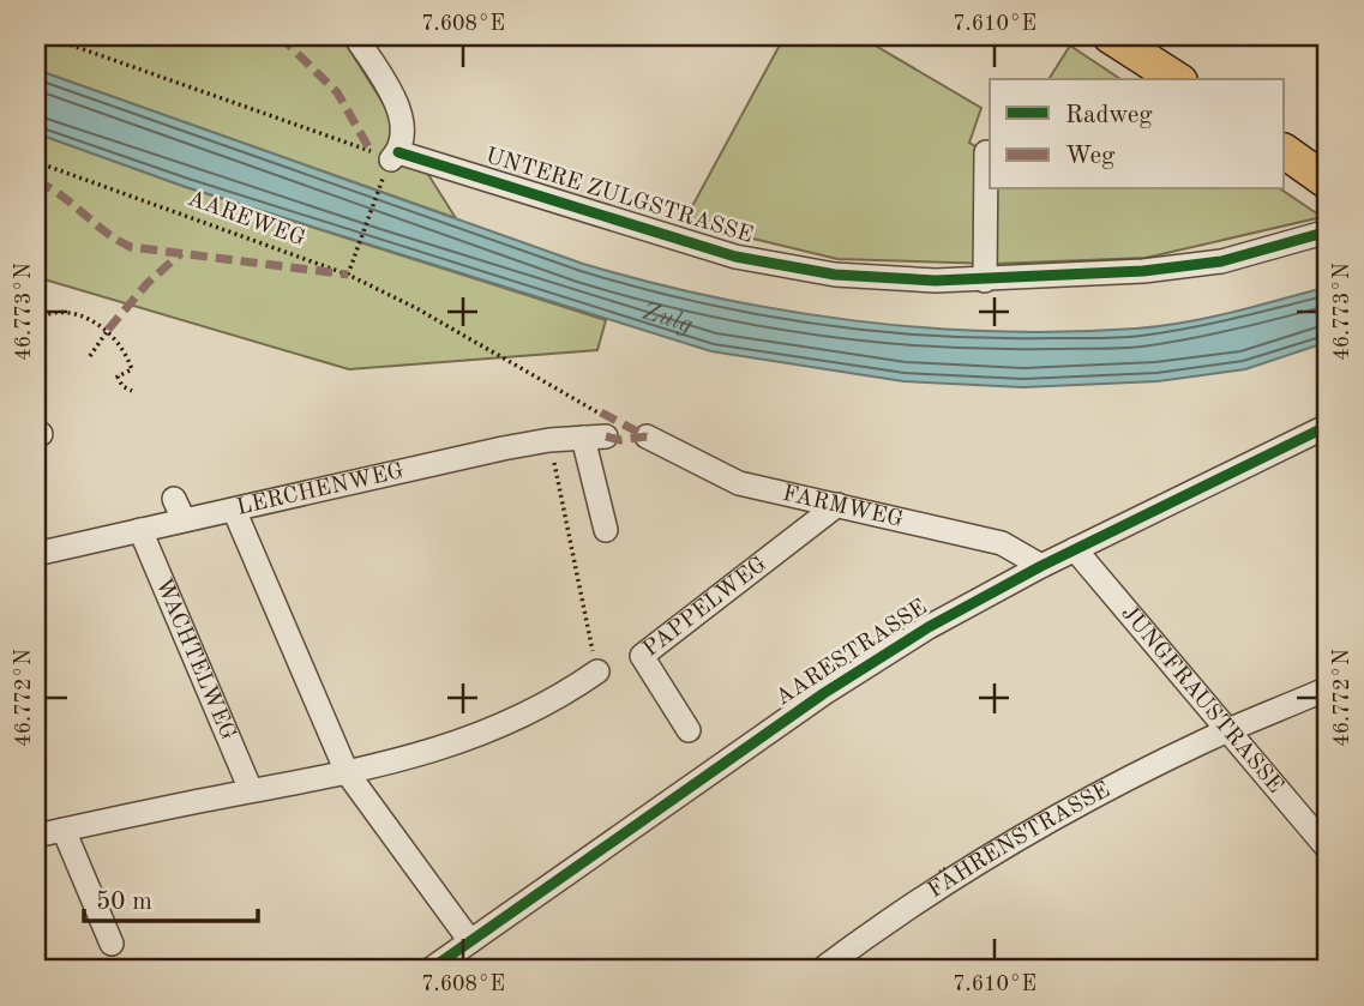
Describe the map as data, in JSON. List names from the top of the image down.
{
  "streets": {
    "street": [
      "UNTERE ZULGSTRASSE",
      "LERCHENWEG",
      "FARMWEG",
      "PAPPELWEG",
      "AARESTRASSE",
      "WACHTELWEG",
      "JUNGFRAUSTRASSE",
      "FÄHRENSTRASSE"
    ],
    "path": ["AAREWEG"]
  },
  "crossings": [
    ["LERCHENWEG", "WACHTELWEG"],
    ["FARMWEG", "PAPPELWEG"],
    ["FARMWEG", "AARESTRASSE"],
    ["AARESTRASSE", "JUNGFRAUSTRASSE"],
    ["JUNGFRAUSTRASSE", "FÄHRENSTRASSE"]
  ],
  "water": ["Zulg"],
  "legend": ["Radweg", "Weg"],
  "scale_bar": "50 m",
  "coordinates": [
    "7.608°E",
    "7.610°E",
    "46.773°N",
    "46.772°N"
  ]
}
